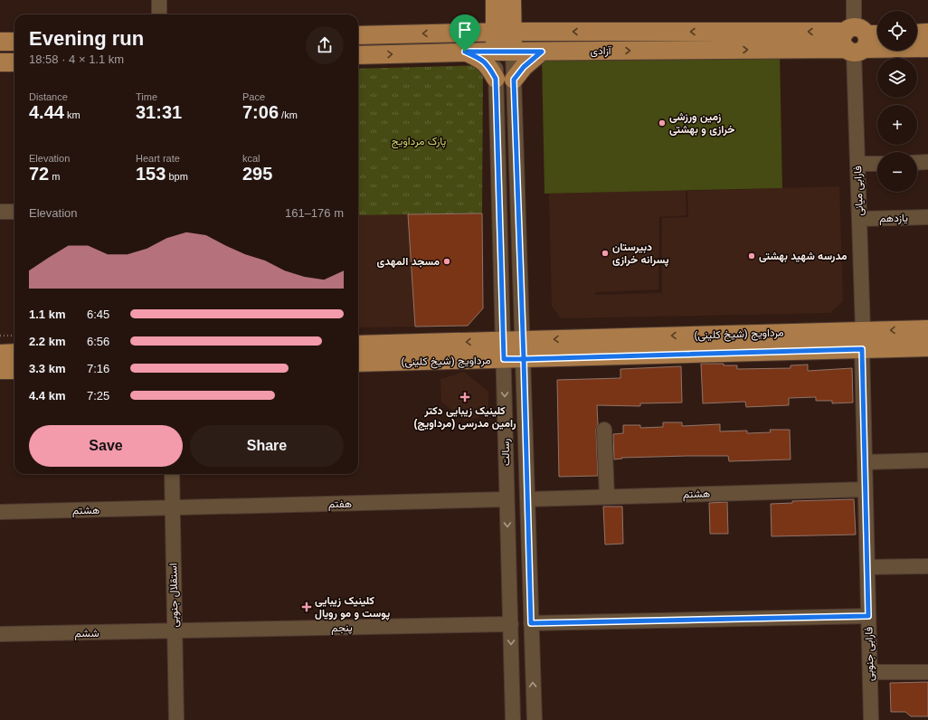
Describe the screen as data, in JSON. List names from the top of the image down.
{
  "streets": {
    "main road": ["آزادی", "مرداویج (شیخ کلینی)", "رسالت"],
    "street": [
      "فارابی میانی",
      "یازدهم",
      "هشتم",
      "هفتم",
      "استقلال جنوبی",
      "پنجم",
      "ششم",
      "فارابی جنوبی"
    ]
  },
  "crossings": [
    ["آزادی", "فارابی میانی"],
    ["آزادی", "رسالت"],
    ["فارابی میانی", "یازدهم"],
    ["فارابی میانی", "مرداویج (شیخ کلینی)"],
    ["مرداویج (شیخ کلینی)", "رسالت"],
    ["مرداویج (شیخ کلینی)", "فارابی جنوبی"],
    ["رسالت", "هشتم"],
    ["رسالت", "هفتم"],
    ["رسالت", "پنجم"],
    ["هشتم", "هفتم"],
    ["هشتم", "استقلال جنوبی"],
    ["هشتم", "فارابی جنوبی"],
    ["هفتم", "استقلال جنوبی"],
    ["استقلال جنوبی", "پنجم"],
    ["استقلال جنوبی", "ششم"],
    ["پنجم", "ششم"]
  ],
  "parks": ["پارک مرداویج"],
  "places": {
    "other": [
      "زمین ورزشی خرازی و بهشتی",
      "دبیرستان پسرانه خرازی",
      "مدرسه شهید بهشتی",
      "مسجد المهدی"
    ],
    "health": ["کلینیک زیبایی دکتر رامین مدرسی (مرداویج)", "کلینیک زیبایی پوست و مو رویال"]
  },
  "page": {
    "map_buttons": ["+", "−"],
    "heading": ["Evening run", "18:58 · 4 × 1.1 km"],
    "stats": [
      ["Distance", "4.44 km"],
      ["Time", "31:31"],
      ["Pace", "7:06 /km"],
      ["Elevation", "72 m"],
      ["Heart rate", "153 bpm"],
      ["kcal", "295"]
    ],
    "chart": ["Elevation", "161–176 m"],
    "list": [
      {
        "name": "1.1 km",
        "note": "6:45"
      },
      {
        "name": "2.2 km",
        "note": "6:56"
      },
      {
        "name": "3.3 km",
        "note": "7:16"
      },
      {
        "name": "4.4 km",
        "note": "7:25"
      }
    ],
    "buttons": ["Save", "Share"]
  }
}
